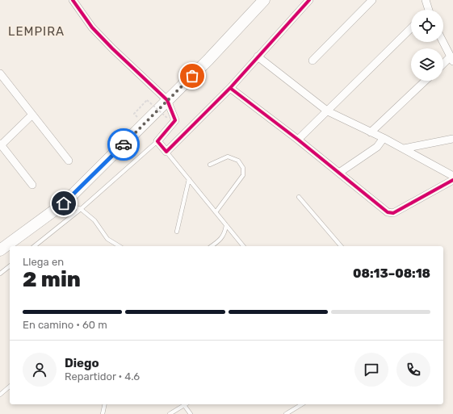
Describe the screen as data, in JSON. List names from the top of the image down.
{
  "districts": ["LEMPIRA"],
  "page": {
    "heading": ["2 min", "Llega en", "08:13–08:18"],
    "panel": ["Diego", "Repartidor · 4.6"],
    "bar": "En camino · 60 m"
  }
}
